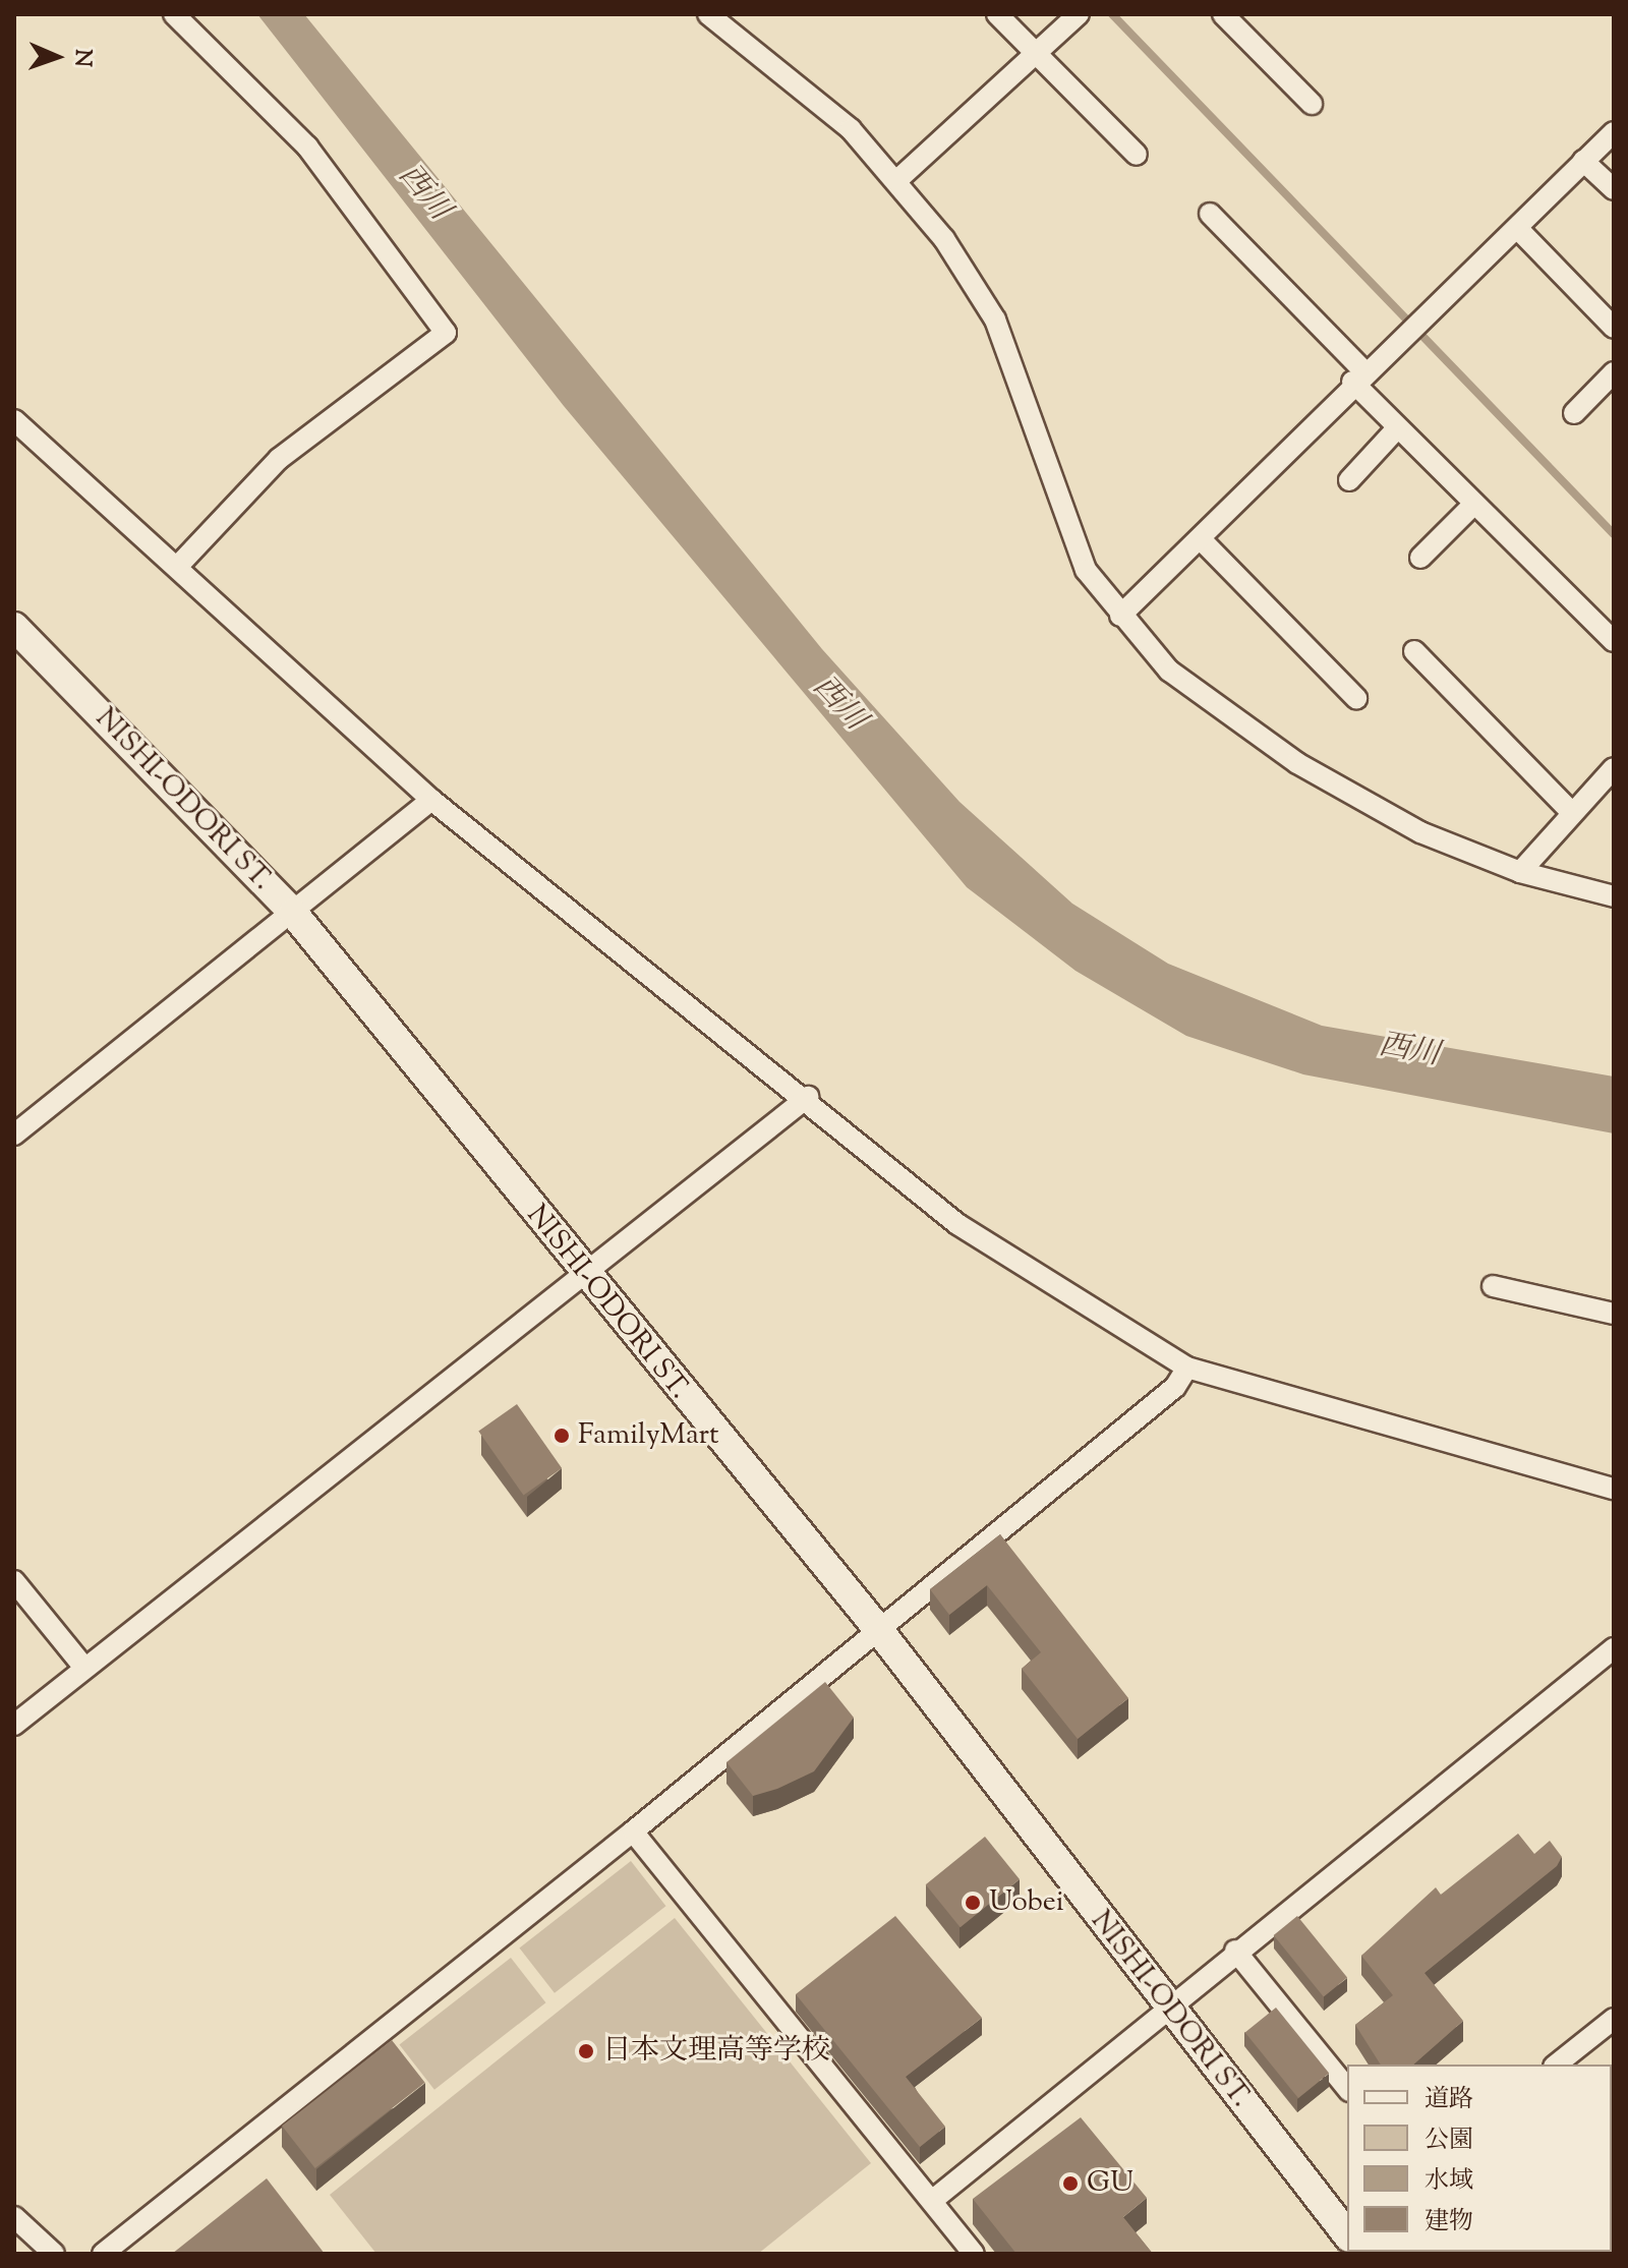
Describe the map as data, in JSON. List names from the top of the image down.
{
  "streets": {
    "street": ["NISHI-ODORI ST."]
  },
  "water": ["西川"],
  "places": [
    "FamilyMart",
    "Uobei",
    "日本文理高等学校",
    "GU"
  ],
  "legend": [
    "道路",
    "公園",
    "水域",
    "建物"
  ],
  "north": "right"
}
